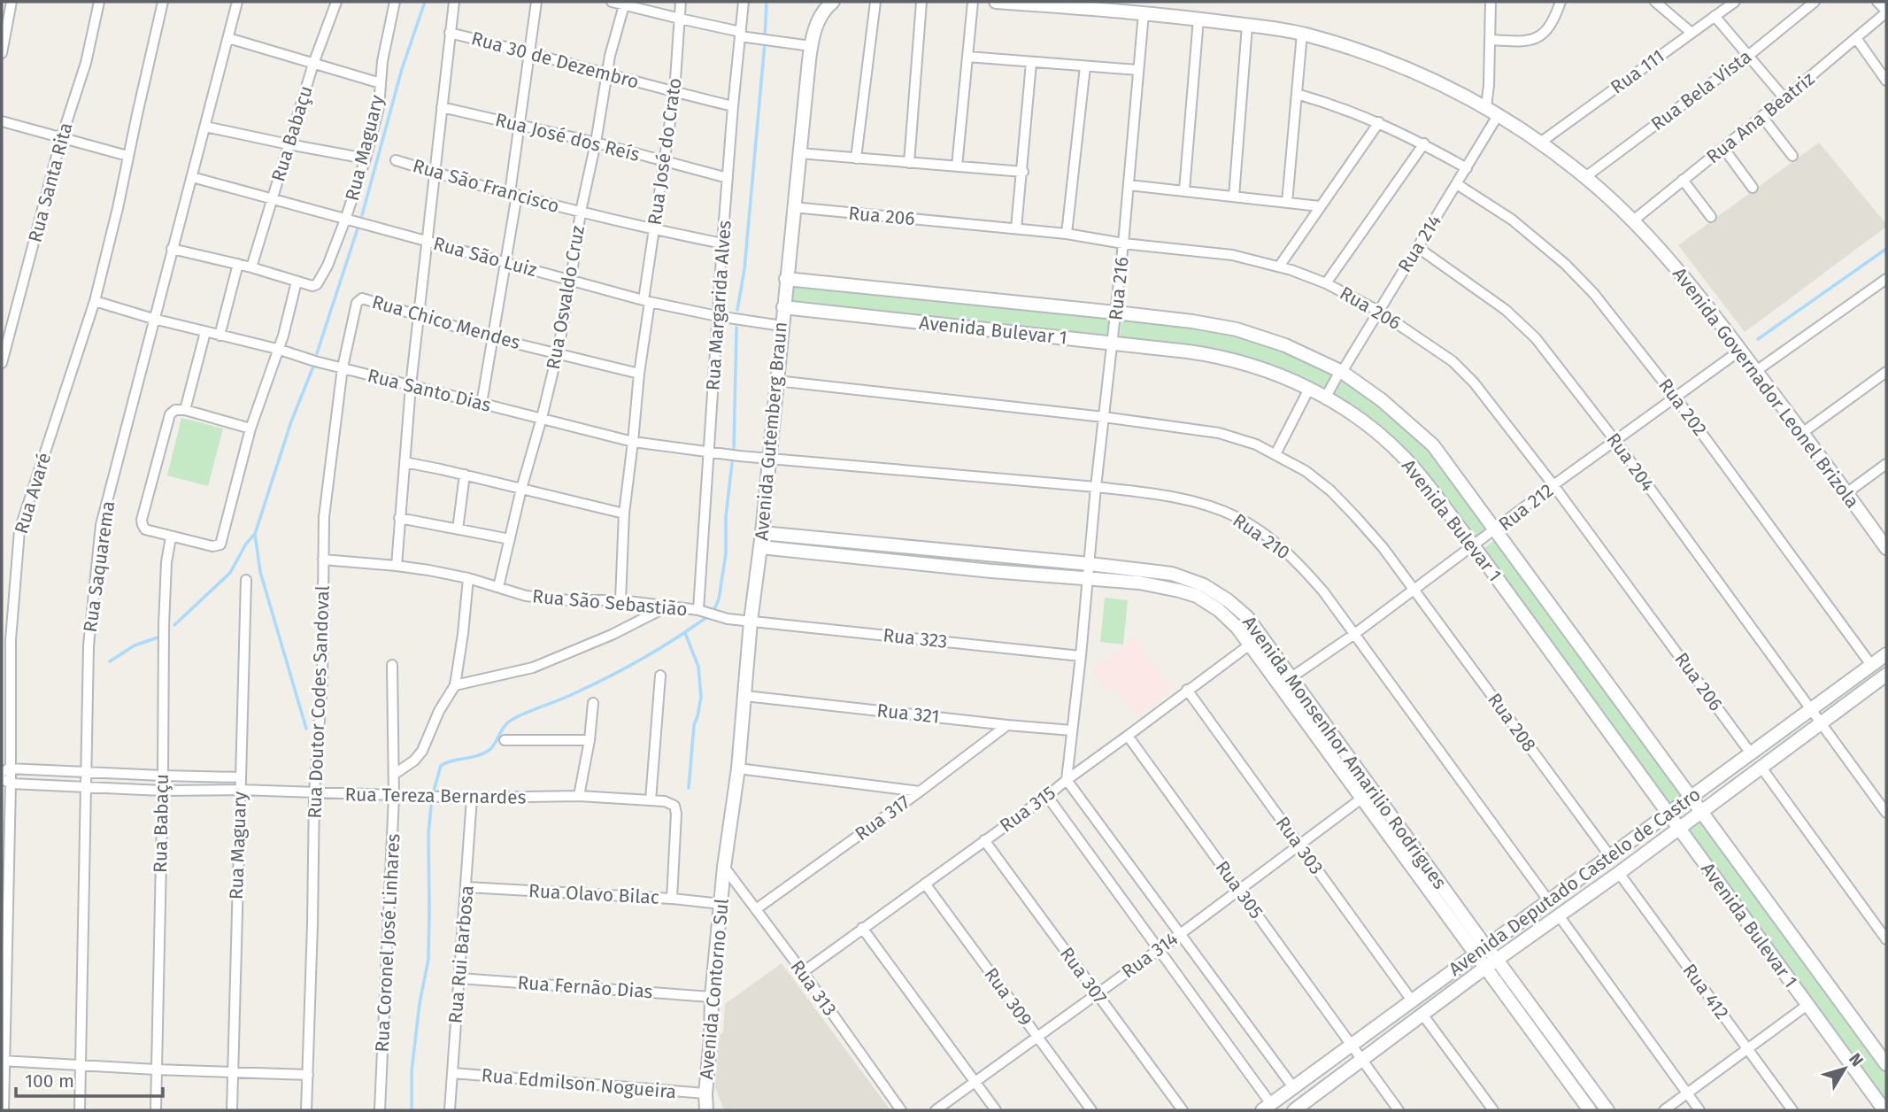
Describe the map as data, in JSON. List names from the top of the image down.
{
  "streets": {
    "street": [
      "Rua 30 de Dezembro",
      "Rua 111",
      "Rua Bela Vista",
      "Rua Ana Beatriz",
      "Rua Babaçu",
      "Rua José dos Reís",
      "Rua Maguary",
      "Rua José do Crato",
      "Rua Santa Rita",
      "Rua São Francisco",
      "Rua 206",
      "Rua 214",
      "Rua São Luiz",
      "Rua 216",
      "Rua Osvaldo Cruz",
      "Rua Margarida Alves",
      "Rua Chico Mendes",
      "Avenida Bulevar 1",
      "Avenida Governador Leonel Brizola",
      "Rua Santo Dias",
      "Rua 202",
      "Avenida Gutemberg Braun",
      "Rua 204",
      "Rua Avaré",
      "Rua 212",
      "Rua 210",
      "Rua Saquarema",
      "Rua São Sebastião",
      "Rua 323",
      "Rua Doutor Codes Sandoval",
      "Rua 321",
      "Rua 208",
      "Avenida Monsenhor Amarilio Rodrigues",
      "Rua Tereza Bernardes",
      "Rua 315",
      "Rua 317",
      "Rua 303",
      "Avenida Deputado Castelo de Castro",
      "Rua 305",
      "Rua Olavo Bilac",
      "Rua Coronel José Linhares",
      "Rua Rui Barbosa",
      "Rua 314",
      "Rua 307",
      "Rua Fernão Dias",
      "Rua 313",
      "Avenida Contorno Sul",
      "Rua 412",
      "Rua 309",
      "Rua Edmilson Nogueira"
    ]
  },
  "crossings": [
    ["Rua 30 de Dezembro", "Rua José do Crato"],
    ["Rua 30 de Dezembro", "Rua Osvaldo Cruz"],
    ["Rua 30 de Dezembro", "Rua Margarida Alves"],
    ["Rua 111", "Avenida Governador Leonel Brizola"],
    ["Rua Bela Vista", "Avenida Governador Leonel Brizola"],
    ["Rua Ana Beatriz", "Avenida Governador Leonel Brizola"],
    ["Rua Babaçu", "Rua São Luiz"],
    ["Rua Babaçu", "Rua Tereza Bernardes"],
    ["Rua José dos Reís", "Rua José do Crato"],
    ["Rua José dos Reís", "Rua Osvaldo Cruz"],
    ["Rua José dos Reís", "Rua Margarida Alves"],
    ["Rua Maguary", "Rua São Luiz"],
    ["Rua Maguary", "Rua Tereza Bernardes"],
    ["Rua José do Crato", "Rua São Francisco"],
    ["Rua José do Crato", "Rua São Luiz"],
    ["Rua José do Crato", "Rua Chico Mendes"],
    ["Rua José do Crato", "Rua Santo Dias"],
    ["Rua José do Crato", "Rua São Sebastião"],
    ["Rua São Francisco", "Rua Osvaldo Cruz"],
    ["Rua São Francisco", "Rua Margarida Alves"],
    ["Rua 206", "Rua 214"],
    ["Rua 206", "Rua 216"],
    ["Rua 206", "Avenida Gutemberg Braun"],
    ["Rua 206", "Rua 212"],
    ["Rua 206", "Avenida Deputado Castelo de Castro"],
    ["Rua 214", "Avenida Bulevar 1"],
    ["Rua 214", "Avenida Governador Leonel Brizola"],
    ["Rua 214", "Rua 202"],
    ["Rua 214", "Rua 204"],
    ["Rua São Luiz", "Rua Osvaldo Cruz"],
    ["Rua São Luiz", "Rua Margarida Alves"],
    ["Rua São Luiz", "Avenida Gutemberg Braun"],
    ["Rua São Luiz", "Rua Saquarema"],
    ["Rua 216", "Avenida Bulevar 1"],
    ["Rua 216", "Avenida Governador Leonel Brizola"],
    ["Rua 216", "Rua 210"],
    ["Rua 216", "Rua 323"],
    ["Rua 216", "Rua 321"],
    ["Rua 216", "Avenida Monsenhor Amarilio Rodrigues"],
    ["Rua 216", "Rua 315"],
    ["Rua Osvaldo Cruz", "Rua Chico Mendes"],
    ["Rua Osvaldo Cruz", "Rua Santo Dias"],
    ["Rua Osvaldo Cruz", "Rua São Sebastião"],
    ["Rua Margarida Alves", "Rua Santo Dias"],
    ["Rua Margarida Alves", "Rua São Sebastião"],
    ["Rua Chico Mendes", "Rua Doutor Codes Sandoval"],
    ["Avenida Bulevar 1", "Avenida Gutemberg Braun"],
    ["Avenida Bulevar 1", "Rua 212"],
    ["Avenida Bulevar 1", "Avenida Deputado Castelo de Castro"],
    ["Avenida Governador Leonel Brizola", "Rua 212"],
    ["Rua Santo Dias", "Avenida Gutemberg Braun"],
    ["Rua Santo Dias", "Rua Avaré"],
    ["Rua Santo Dias", "Rua 210"],
    ["Rua Santo Dias", "Rua Saquarema"],
    ["Rua Santo Dias", "Rua Doutor Codes Sandoval"],
    ["Rua 202", "Rua 212"],
    ["Rua 202", "Avenida Deputado Castelo de Castro"],
    ["Avenida Gutemberg Braun", "Rua 210"],
    ["Avenida Gutemberg Braun", "Rua São Sebastião"],
    ["Avenida Gutemberg Braun", "Rua 323"],
    ["Avenida Gutemberg Braun", "Rua 321"],
    ["Avenida Gutemberg Braun", "Avenida Monsenhor Amarilio Rodrigues"],
    ["Avenida Gutemberg Braun", "Rua 313"],
    ["Avenida Gutemberg Braun", "Avenida Contorno Sul"],
    ["Rua 204", "Rua 212"],
    ["Rua 204", "Avenida Deputado Castelo de Castro"],
    ["Rua Avaré", "Rua Tereza Bernardes"],
    ["Rua 212", "Rua 210"],
    ["Rua 212", "Rua 208"],
    ["Rua 212", "Avenida Monsenhor Amarilio Rodrigues"],
    ["Rua 210", "Avenida Deputado Castelo de Castro"],
    ["Rua Saquarema", "Rua Tereza Bernardes"],
    ["Rua São Sebastião", "Rua 323"],
    ["Rua São Sebastião", "Rua Doutor Codes Sandoval"],
    ["Rua Doutor Codes Sandoval", "Rua Tereza Bernardes"],
    ["Rua 321", "Rua 317"],
    ["Rua 208", "Avenida Deputado Castelo de Castro"],
    ["Avenida Monsenhor Amarilio Rodrigues", "Rua 315"],
    ["Avenida Monsenhor Amarilio Rodrigues", "Avenida Deputado Castelo de Castro"],
    ["Avenida Monsenhor Amarilio Rodrigues", "Rua 314"],
    ["Rua Tereza Bernardes", "Rua Olavo Bilac"],
    ["Rua Tereza Bernardes", "Rua Coronel José Linhares"],
    ["Rua Tereza Bernardes", "Rua Rui Barbosa"],
    ["Rua 315", "Rua 303"],
    ["Rua 315", "Rua 305"],
    ["Rua 315", "Rua 307"],
    ["Rua 315", "Rua 313"],
    ["Rua 315", "Rua 309"],
    ["Rua 317", "Rua 313"],
    ["Rua 303", "Avenida Deputado Castelo de Castro"],
    ["Rua 303", "Rua 314"],
    ["Avenida Deputado Castelo de Castro", "Rua 305"],
    ["Avenida Deputado Castelo de Castro", "Rua 412"],
    ["Rua 305", "Rua 314"],
    ["Rua Olavo Bilac", "Rua Rui Barbosa"],
    ["Rua Olavo Bilac", "Avenida Contorno Sul"],
    ["Rua Rui Barbosa", "Rua Fernão Dias"],
    ["Rua Rui Barbosa", "Rua Edmilson Nogueira"],
    ["Rua 314", "Rua 307"],
    ["Rua 314", "Rua 309"],
    ["Rua Fernão Dias", "Avenida Contorno Sul"],
    ["Rua 313", "Avenida Contorno Sul"],
    ["Avenida Contorno Sul", "Rua Edmilson Nogueira"]
  ],
  "scale_bar": "100 m",
  "north": "top right"
}
